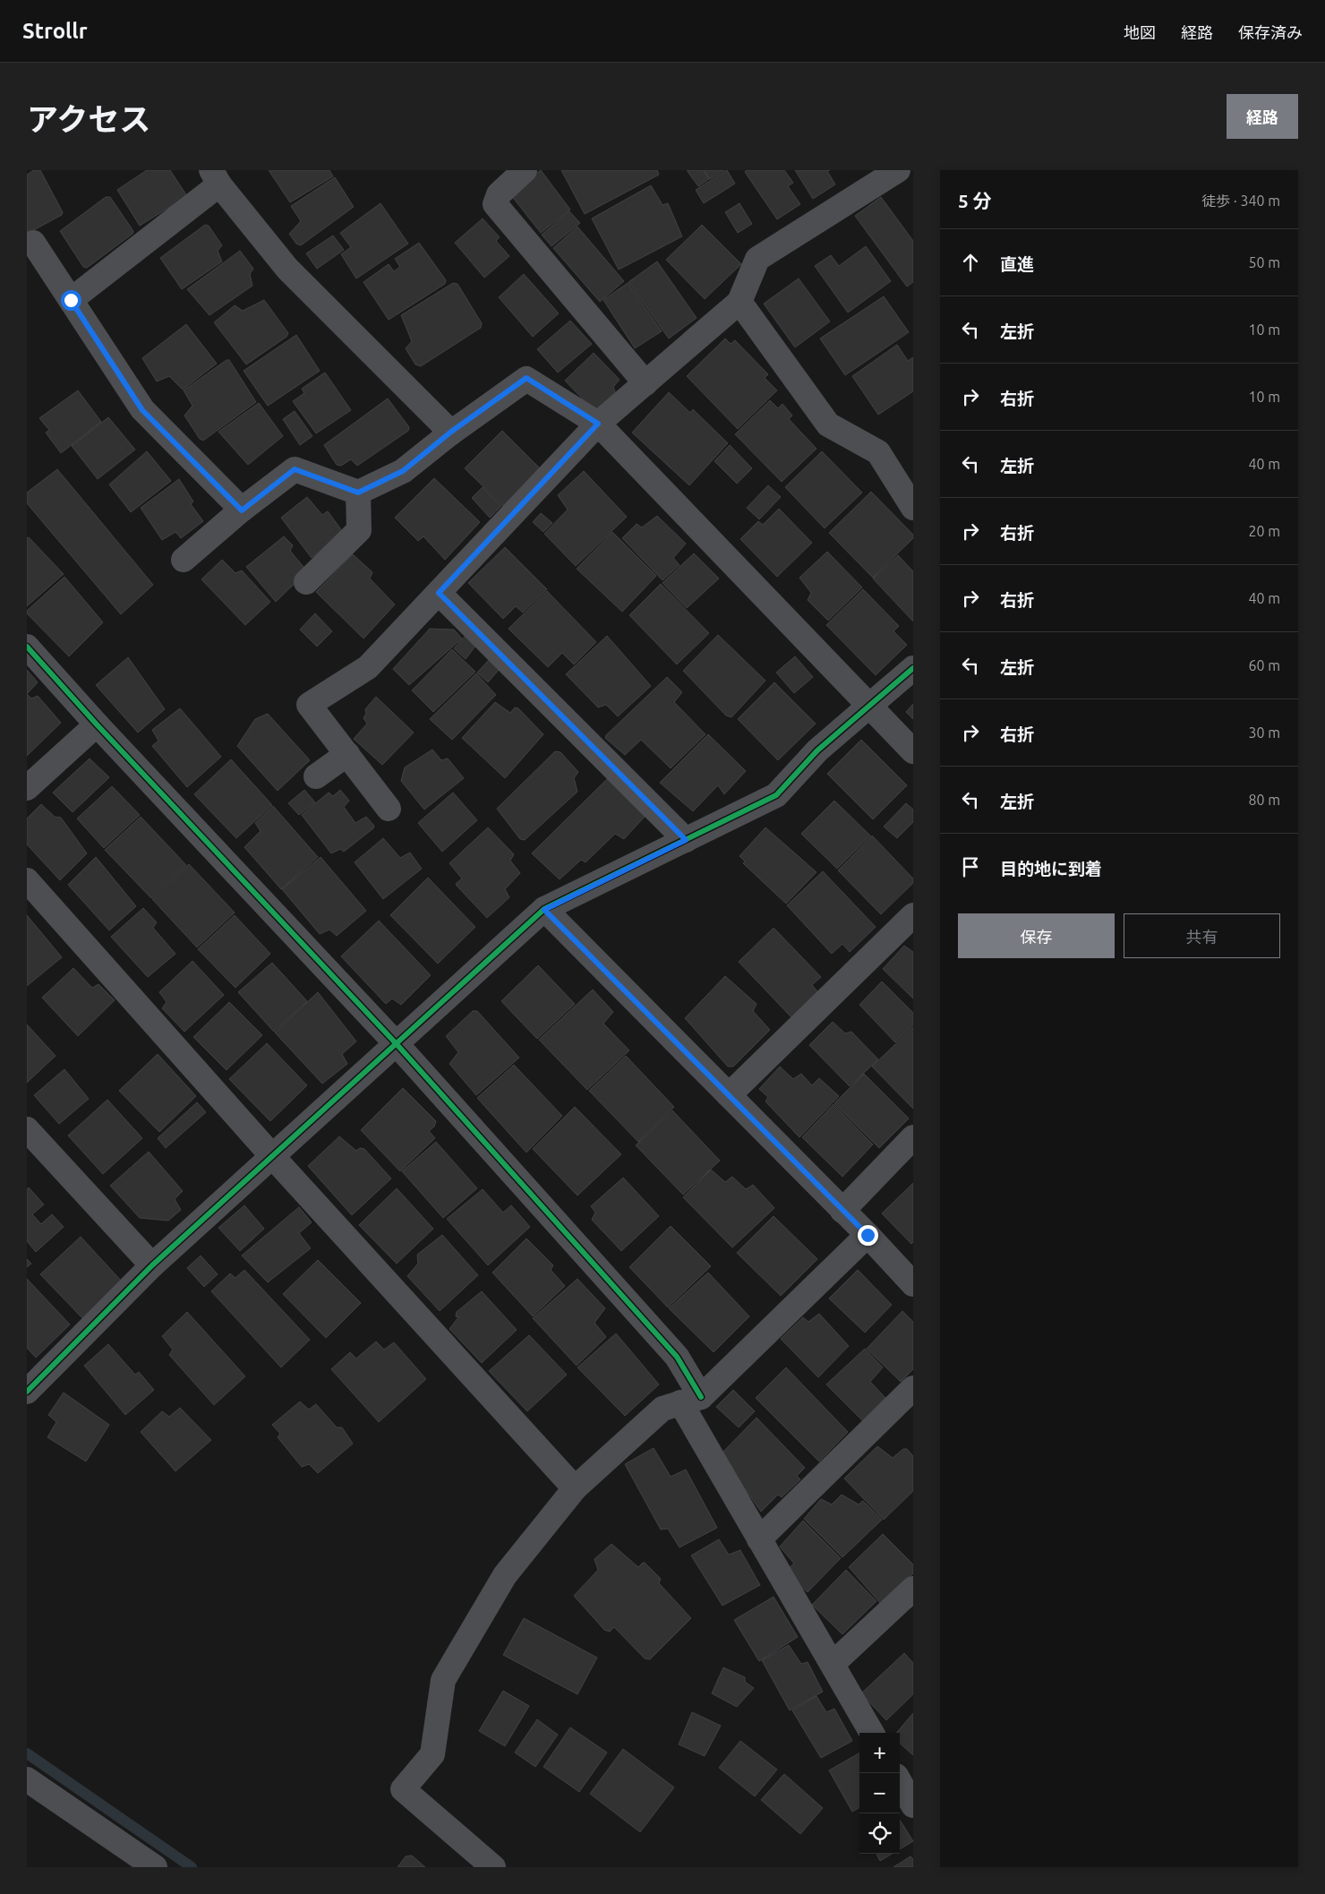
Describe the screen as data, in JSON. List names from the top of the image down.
{
  "page": {
    "header": "Strollr",
    "nav": ["地図", "経路", "保存済み"],
    "title": "アクセス",
    "buttons": [
      "経路",
      ["保存", "共有"]
    ],
    "heading": ["5 分", "徒歩 · 340 m"],
    "list": [
      ["直進", "50 m"],
      ["左折", "10 m"],
      ["右折", "10 m"],
      ["左折", "40 m"],
      ["右折", "20 m"],
      ["右折", "40 m"],
      ["左折", "60 m"],
      ["右折", "30 m"],
      ["左折", "80 m"],
      "目的地に到着"
    ],
    "map_buttons": ["+", "−"]
  }
}
